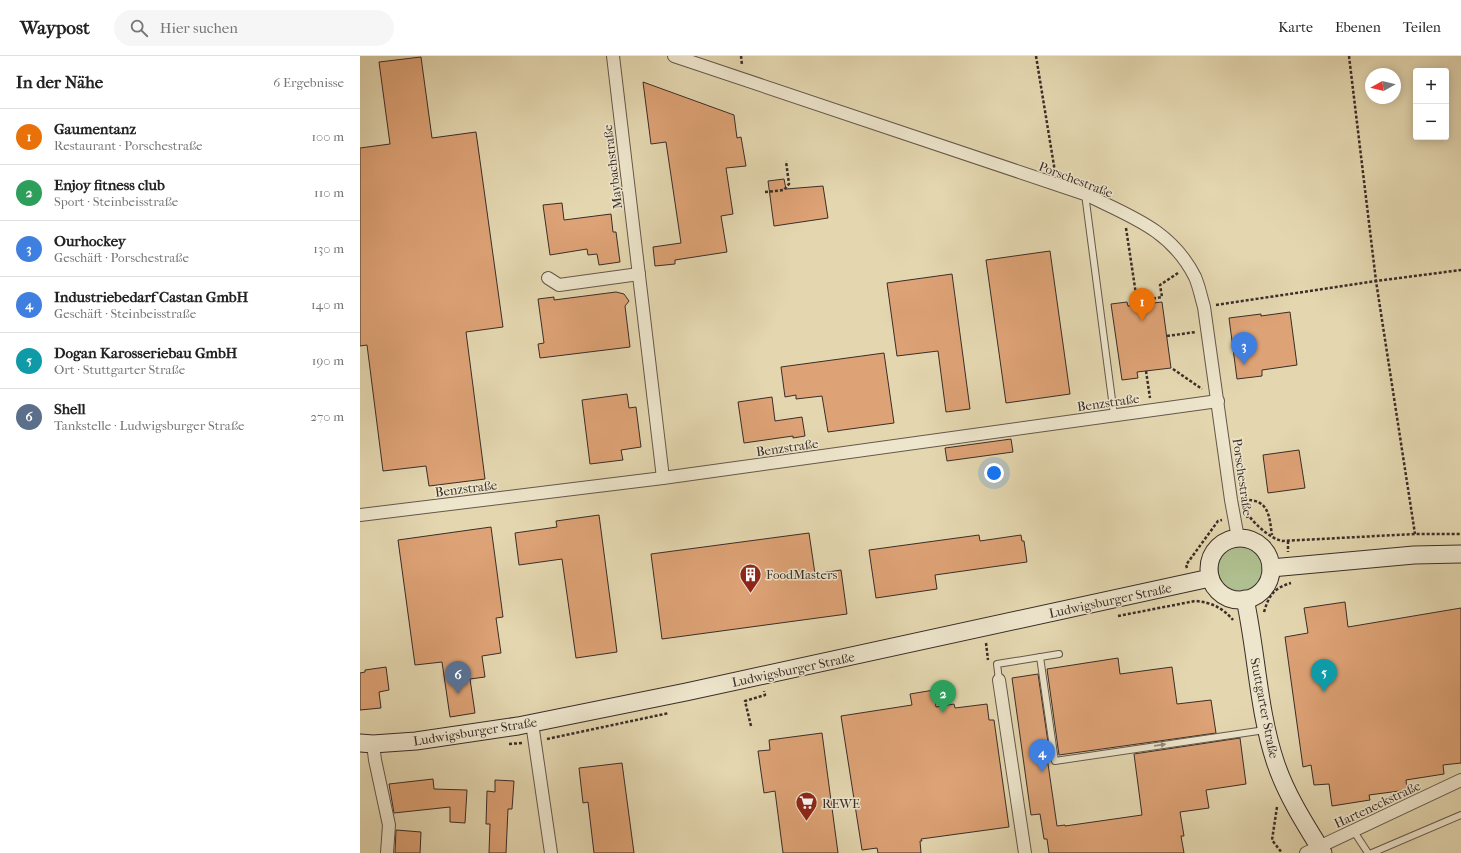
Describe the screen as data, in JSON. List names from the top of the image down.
{
  "streets": {
    "main road": ["Ludwigsburger Straße", "Stuttgarter Straße"],
    "street": [
      "Maybachstraße",
      "Porschestraße",
      "Benzstraße",
      "Harteneckstraße"
    ]
  },
  "crossings": [
    ["Maybachstraße", "Benzstraße"],
    ["Porschestraße", "Benzstraße"],
    ["Porschestraße", "Ludwigsburger Straße"],
    ["Porschestraße", "Stuttgarter Straße"],
    ["Ludwigsburger Straße", "Stuttgarter Straße"],
    ["Stuttgarter Straße", "Harteneckstraße"]
  ],
  "places": {
    "building": ["FoodMasters"],
    "supermarket": ["REWE"]
  },
  "north": "left",
  "page": {
    "header": "Waypost",
    "search": "Hier suchen",
    "nav": ["Karte", "Ebenen", "Teilen"],
    "heading": ["In der Nähe", "6 Ergebnisse"],
    "map_buttons": ["+", "−"],
    "list": [
      {
        "mark": "1",
        "name": "Gaumentanz",
        "note": "Restaurant · Porschestraße",
        "value": "100 m"
      },
      {
        "mark": "2",
        "name": "Enjoy fitness club",
        "note": "Sport · Steinbeisstraße",
        "value": "110 m"
      },
      {
        "mark": "3",
        "name": "Ourhockey",
        "note": "Geschäft · Porschestraße",
        "value": "130 m"
      },
      {
        "mark": "4",
        "name": "Industriebedarf Castan GmbH",
        "note": "Geschäft · Steinbeisstraße",
        "value": "140 m"
      },
      {
        "mark": "5",
        "name": "Dogan Karosseriebau GmbH",
        "note": "Ort · Stuttgarter Straße",
        "value": "190 m"
      },
      {
        "mark": "6",
        "name": "Shell",
        "note": "Tankstelle · Ludwigsburger Straße",
        "value": "270 m"
      }
    ],
    "pins": [
      "1",
      "3",
      "5",
      "6",
      "2",
      "4"
    ]
  }
}
